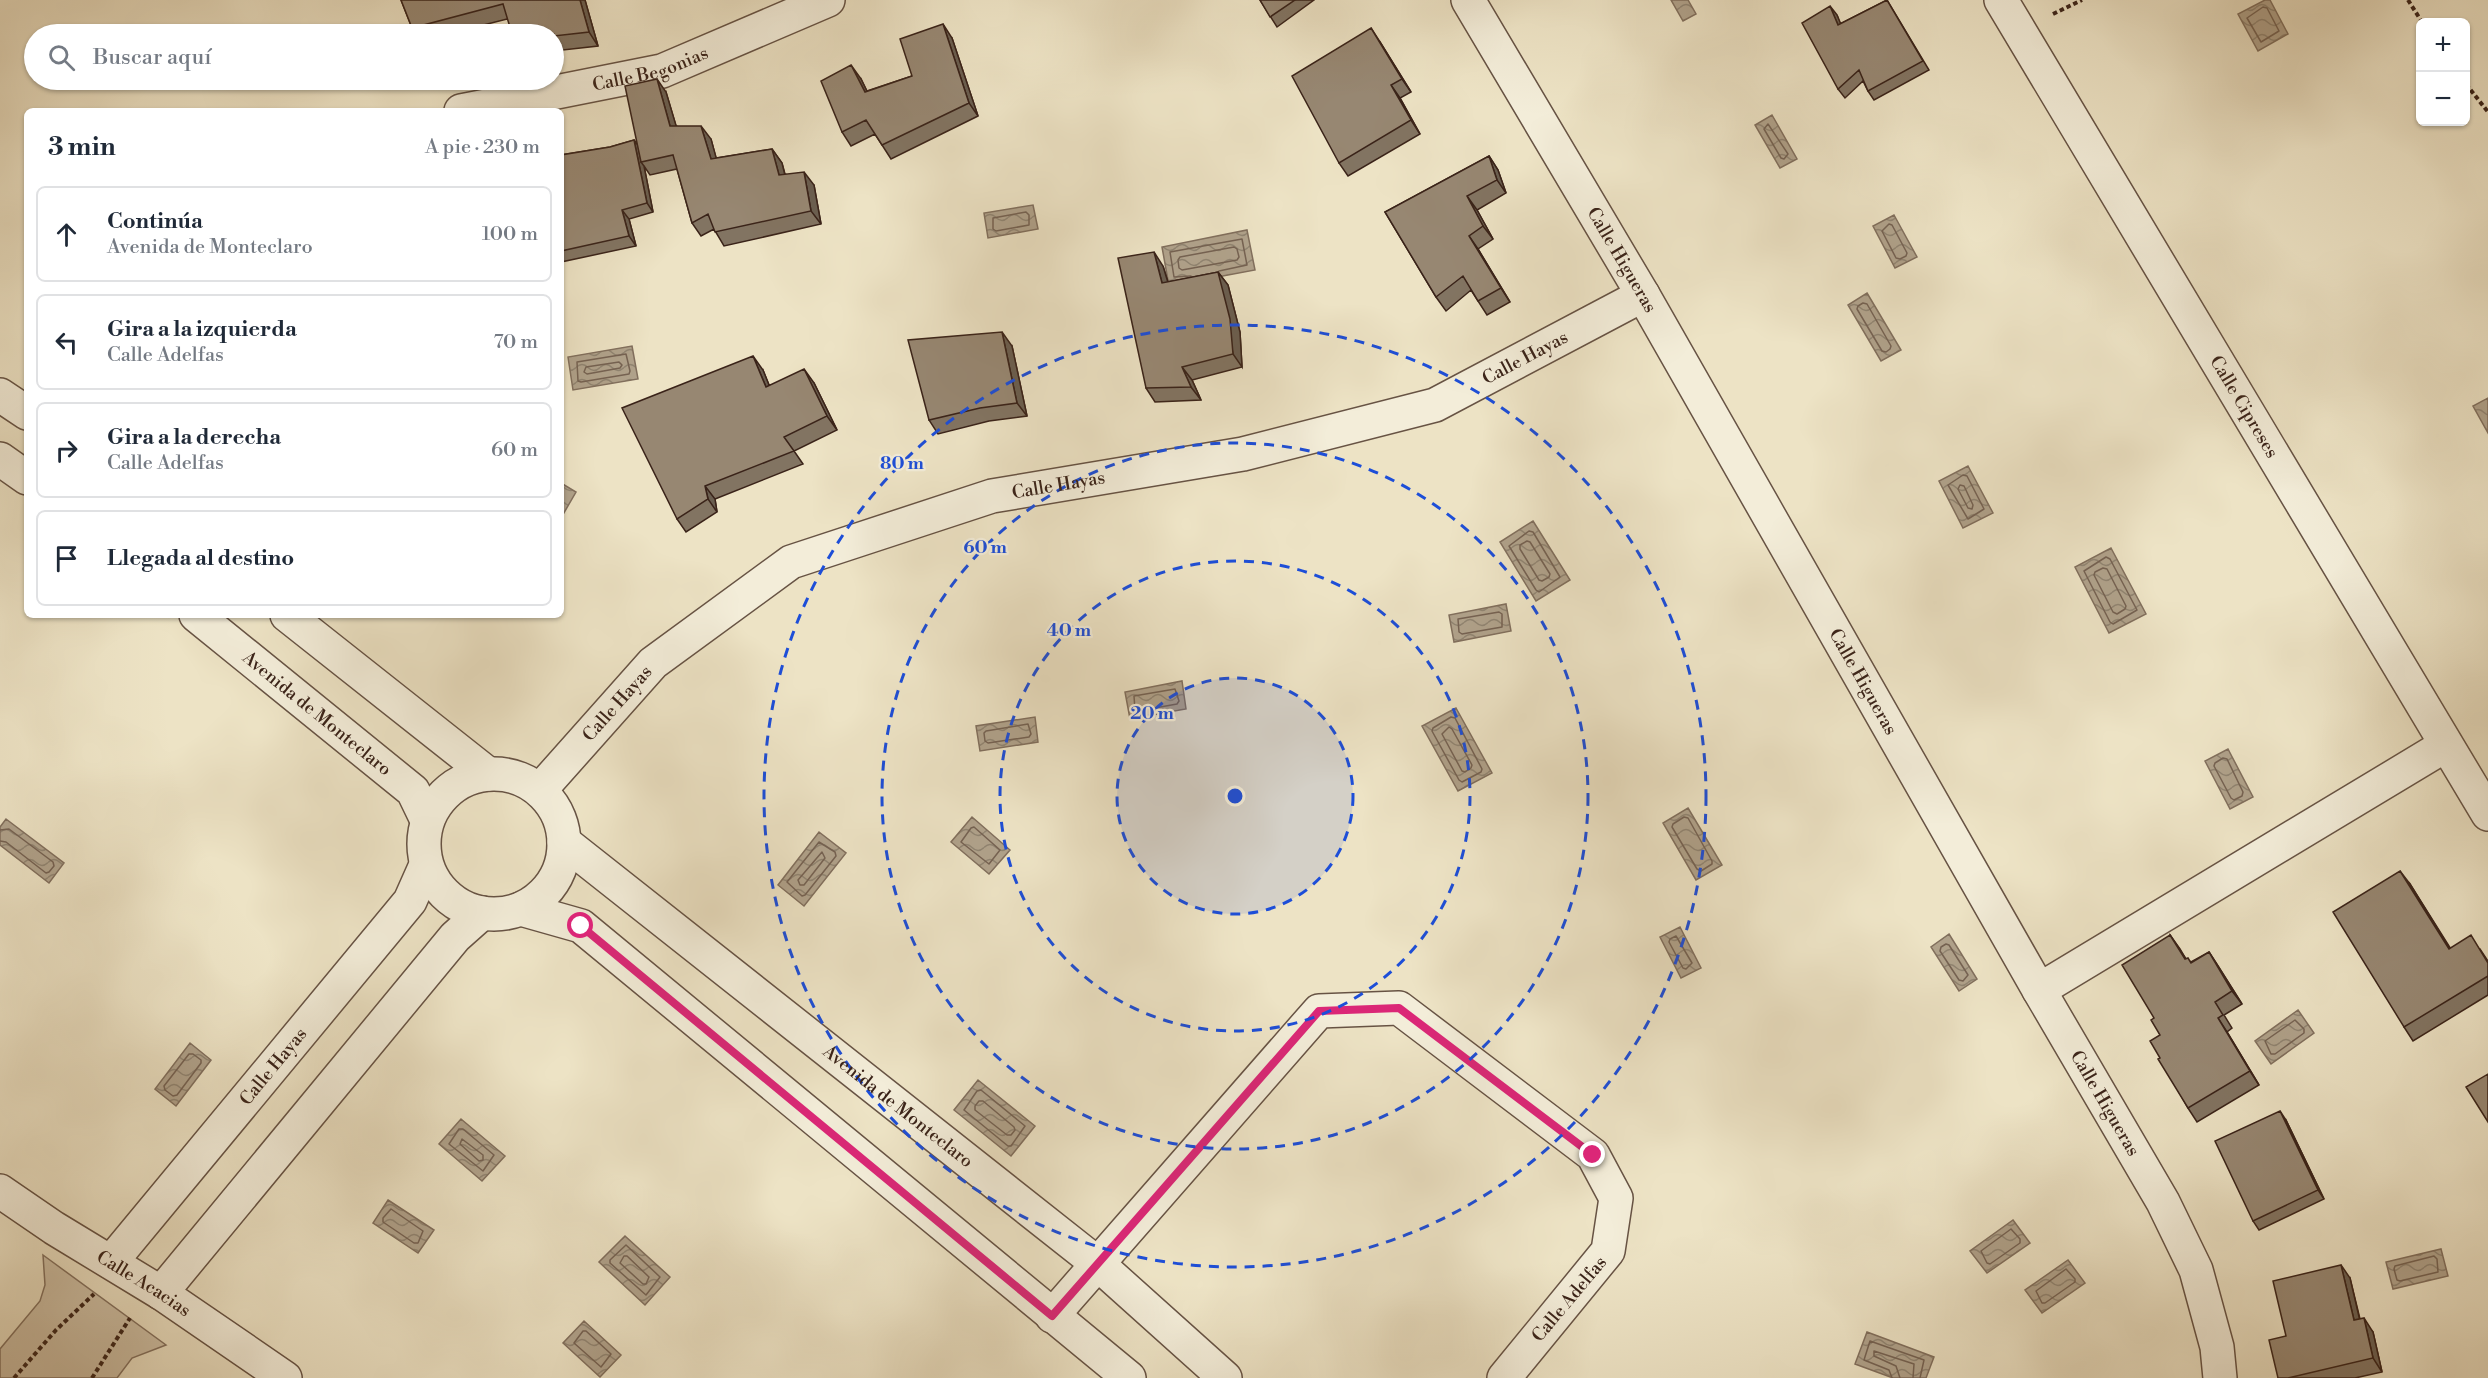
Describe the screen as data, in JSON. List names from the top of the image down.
{
  "streets": {
    "street": [
      "Calle Begonias",
      "Calle Higueras",
      "Calle Hayas",
      "Calle Cipreses",
      "Avenida de Monteclaro",
      "Calle Acacias",
      "Calle Adelfas"
    ]
  },
  "crossings": [
    ["Calle Higueras", "Calle Hayas"],
    ["Calle Hayas", "Avenida de Monteclaro"],
    ["Calle Hayas", "Calle Acacias"],
    ["Avenida de Monteclaro", "Calle Adelfas"]
  ],
  "page": {
    "map_buttons": ["+", "−"],
    "search": "Buscar aquí",
    "heading": ["3 min", "A pie · 230 m"],
    "list": [
      ["Continúa", "Avenida de Monteclaro", "100 m"],
      ["Gira a la izquierda", "Calle Adelfas", "70 m"],
      ["Gira a la derecha", "Calle Adelfas", "60 m"],
      "Llegada al destino"
    ]
  },
  "rings": [
    "80 m",
    "60 m",
    "40 m",
    "20 m"
  ]
}
